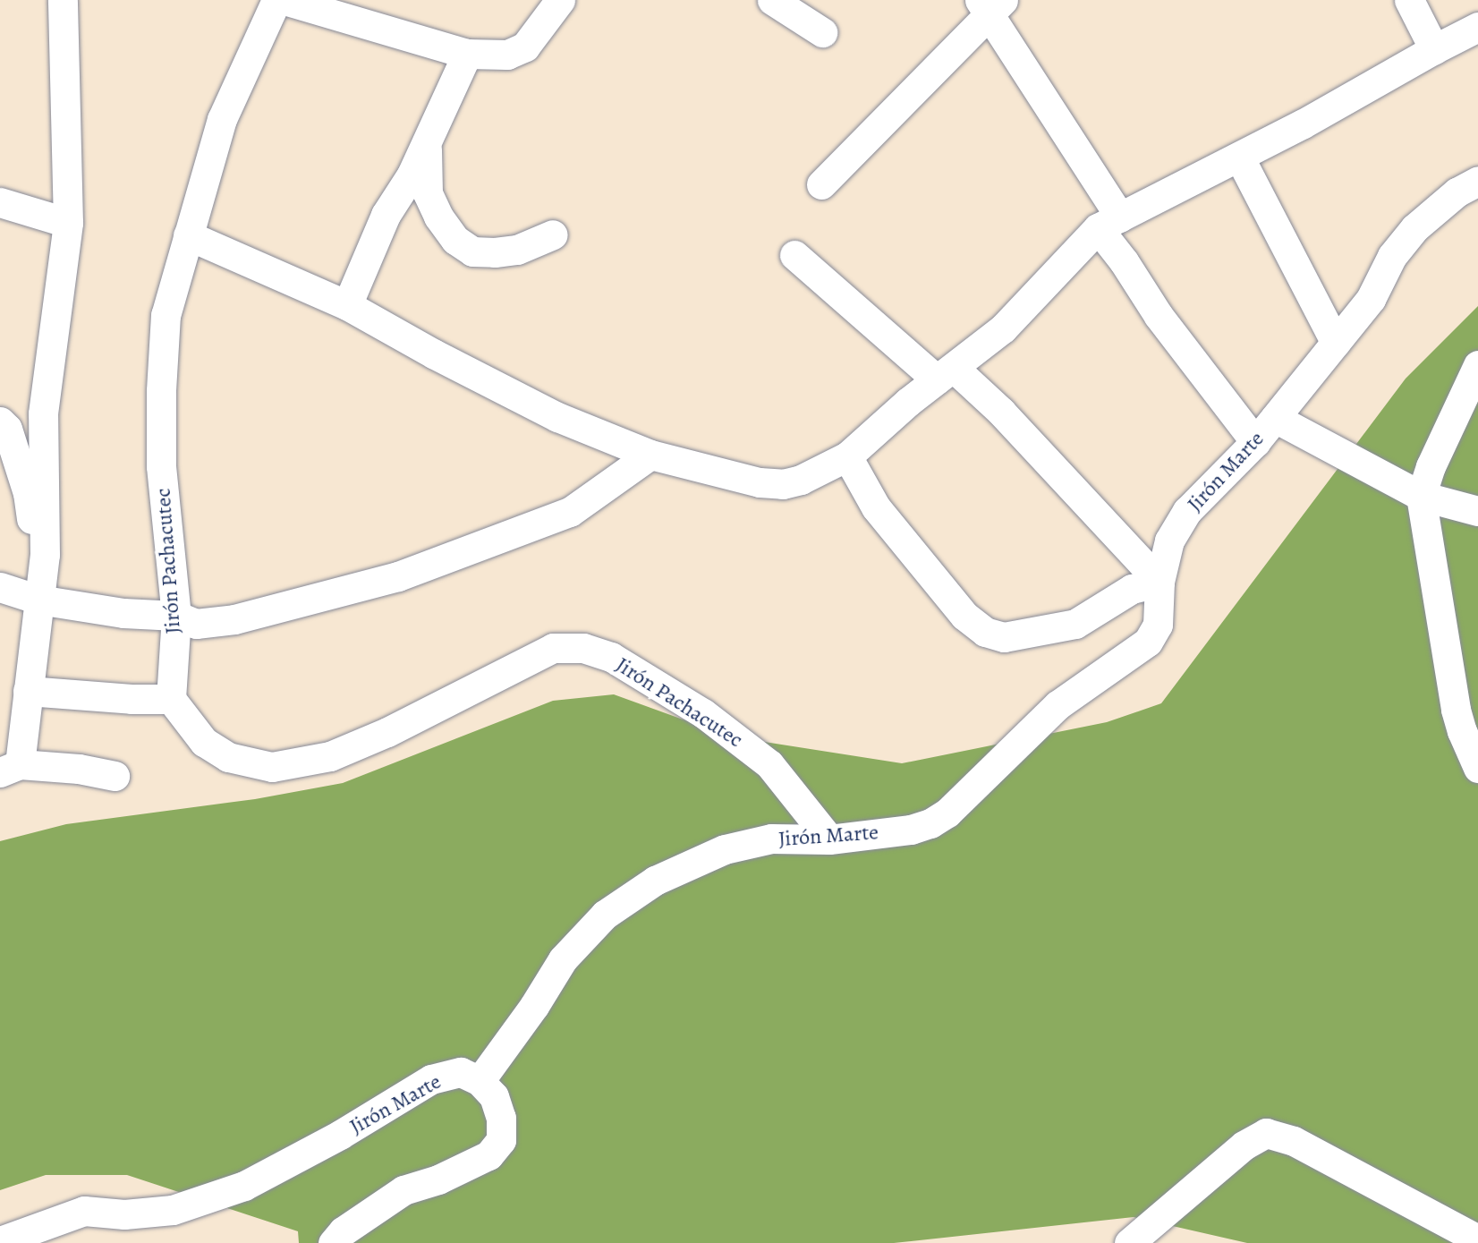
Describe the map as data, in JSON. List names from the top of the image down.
{
  "streets": {
    "street": ["Jirón Marte", "Jirón Pachacutec"]
  },
  "crossings": [
    ["Jirón Marte", "Jirón Pachacutec"]
  ]
}
